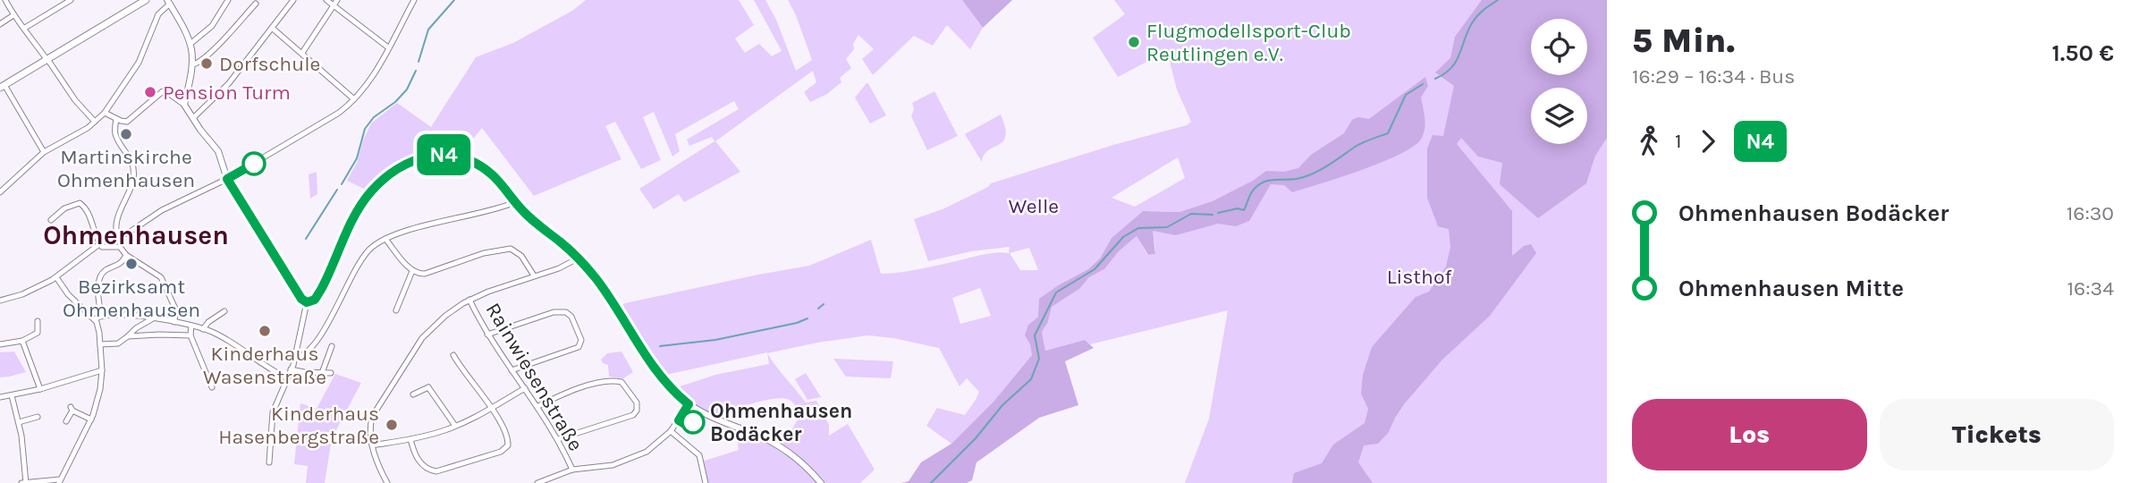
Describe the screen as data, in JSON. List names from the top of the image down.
{
  "streets": {
    "street": ["Rainwiesenstraße"]
  },
  "districts": ["Ohmenhausen"],
  "parks": ["Welle", "Listhof"],
  "places": [
    "Flugmodellsport-Club Reutlingen e.V.",
    "Dorfschule",
    "Pension Turm",
    "Martinskirche Ohmenhausen",
    "Bezirksamt Ohmenhausen",
    "Kinderhaus Wasenstraße",
    "Ohmenhausen Bodäcker",
    "Kinderhaus Hasenbergstraße"
  ],
  "lines": ["bus line N4"],
  "page": {
    "on_map": "N4",
    "heading": ["5 Min.", "16:29 – 16:34 · Bus", "1.50 €"],
    "legs": ["1", "N4"],
    "list": [
      {
        "name": "Ohmenhausen Bodäcker",
        "value": "16:30"
      },
      {
        "name": "Ohmenhausen Mitte",
        "value": "16:34"
      }
    ],
    "buttons": ["Los", "Tickets"]
  }
}
